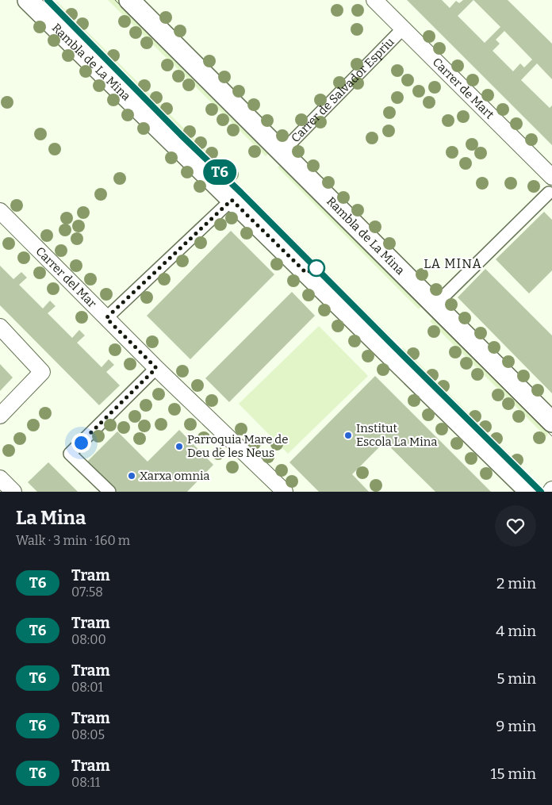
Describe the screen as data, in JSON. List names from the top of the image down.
{
  "streets": {
    "street": [
      "Rambla de La Mina",
      "Carrer de Mart",
      "Carrer de Salvador Espriu",
      "Carrer del Mar"
    ]
  },
  "crossings": [
    ["Rambla de La Mina", "Carrer de Salvador Espriu"],
    ["Carrer de Mart", "Carrer de Salvador Espriu"]
  ],
  "districts": ["LA MINA"],
  "places": ["Institut Escola La Mina", "Parroquia Mare de Deu de les Neus", "Xarxa omnia"],
  "lines": ["tram line T6"],
  "page": {
    "on_map": "T6",
    "heading": ["La Mina", "Walk · 3 min · 160 m"],
    "list": [
      {
        "mark": "T6",
        "name": "Tram",
        "note": "07:58",
        "value": "2 min"
      },
      {
        "mark": "T6",
        "name": "Tram",
        "note": "08:00",
        "value": "4 min"
      },
      {
        "mark": "T6",
        "name": "Tram",
        "note": "08:01",
        "value": "5 min"
      },
      {
        "mark": "T6",
        "name": "Tram",
        "note": "08:05",
        "value": "9 min"
      },
      {
        "mark": "T6",
        "name": "Tram",
        "note": "08:11",
        "value": "15 min"
      }
    ]
  }
}
